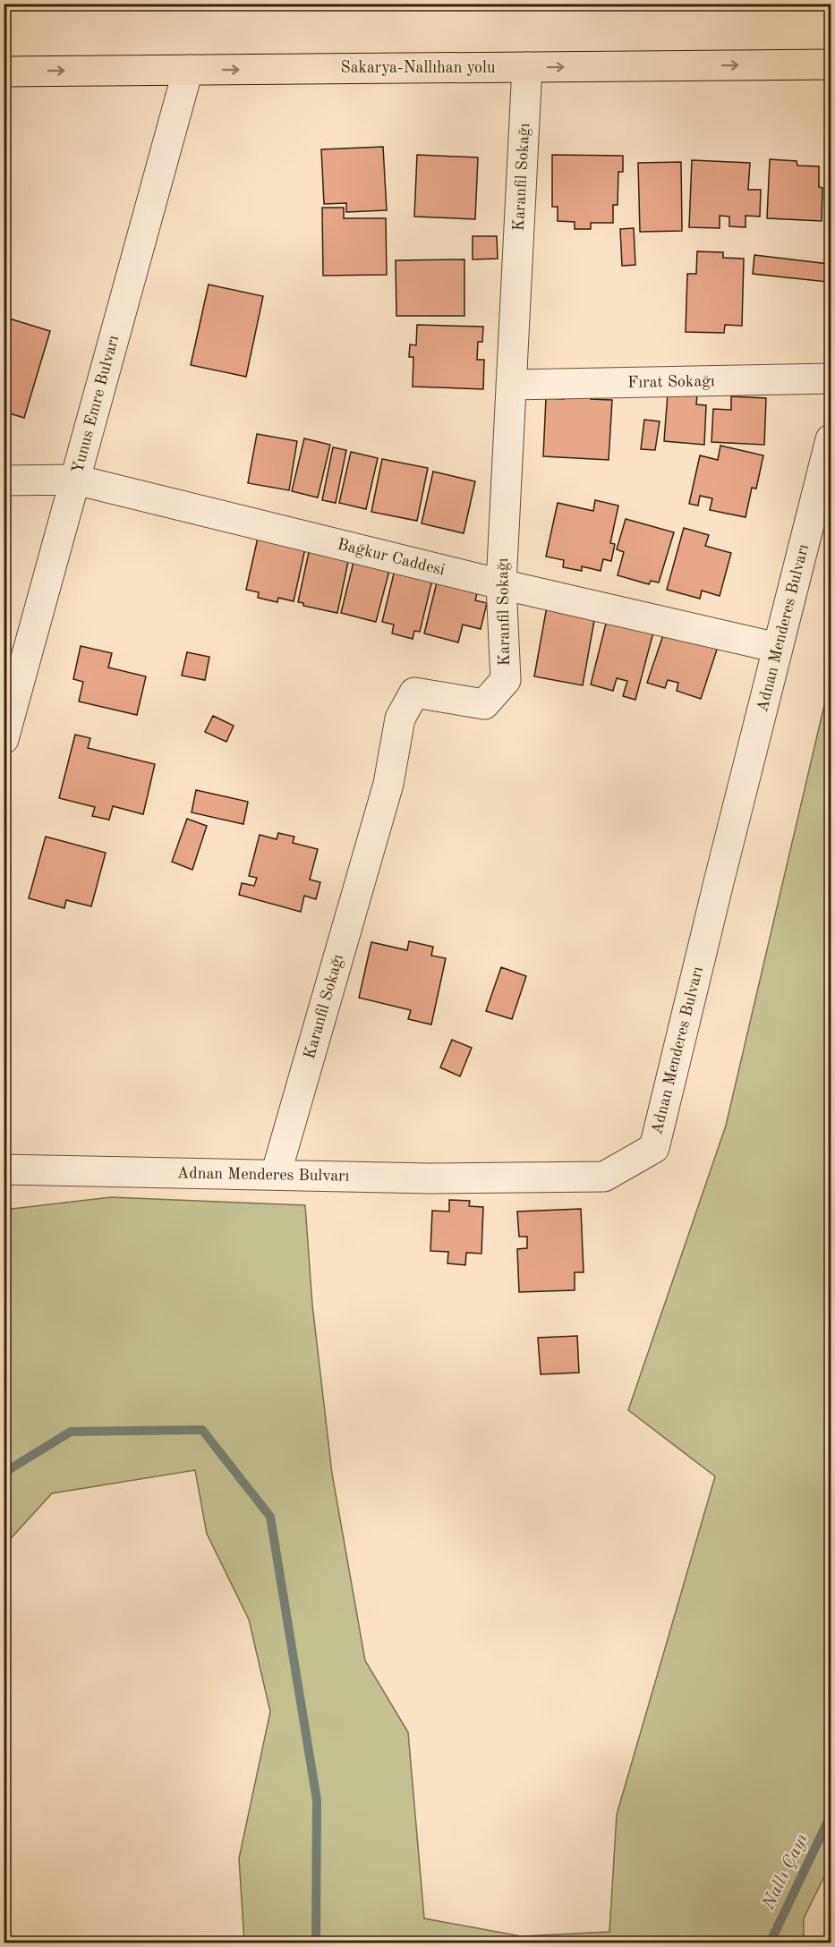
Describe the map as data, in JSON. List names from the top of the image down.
{
  "streets": {
    "main road": ["Sakarya-Nallıhan yolu"],
    "street": [
      "Karanfil Sokağı",
      "Fırat Sokağı",
      "Yunus Emre Bulvarı",
      "Bağkur Caddesi",
      "Adnan Menderes Bulvarı"
    ]
  },
  "crossings": [
    ["Sakarya-Nallıhan yolu", "Karanfil Sokağı"],
    ["Sakarya-Nallıhan yolu", "Yunus Emre Bulvarı"],
    ["Karanfil Sokağı", "Fırat Sokağı"],
    ["Karanfil Sokağı", "Bağkur Caddesi"],
    ["Karanfil Sokağı", "Adnan Menderes Bulvarı"],
    ["Yunus Emre Bulvarı", "Bağkur Caddesi"],
    ["Bağkur Caddesi", "Adnan Menderes Bulvarı"]
  ],
  "one_way": ["Sakarya-Nallıhan yolu"],
  "water": ["Nallı Çayı"]
}
